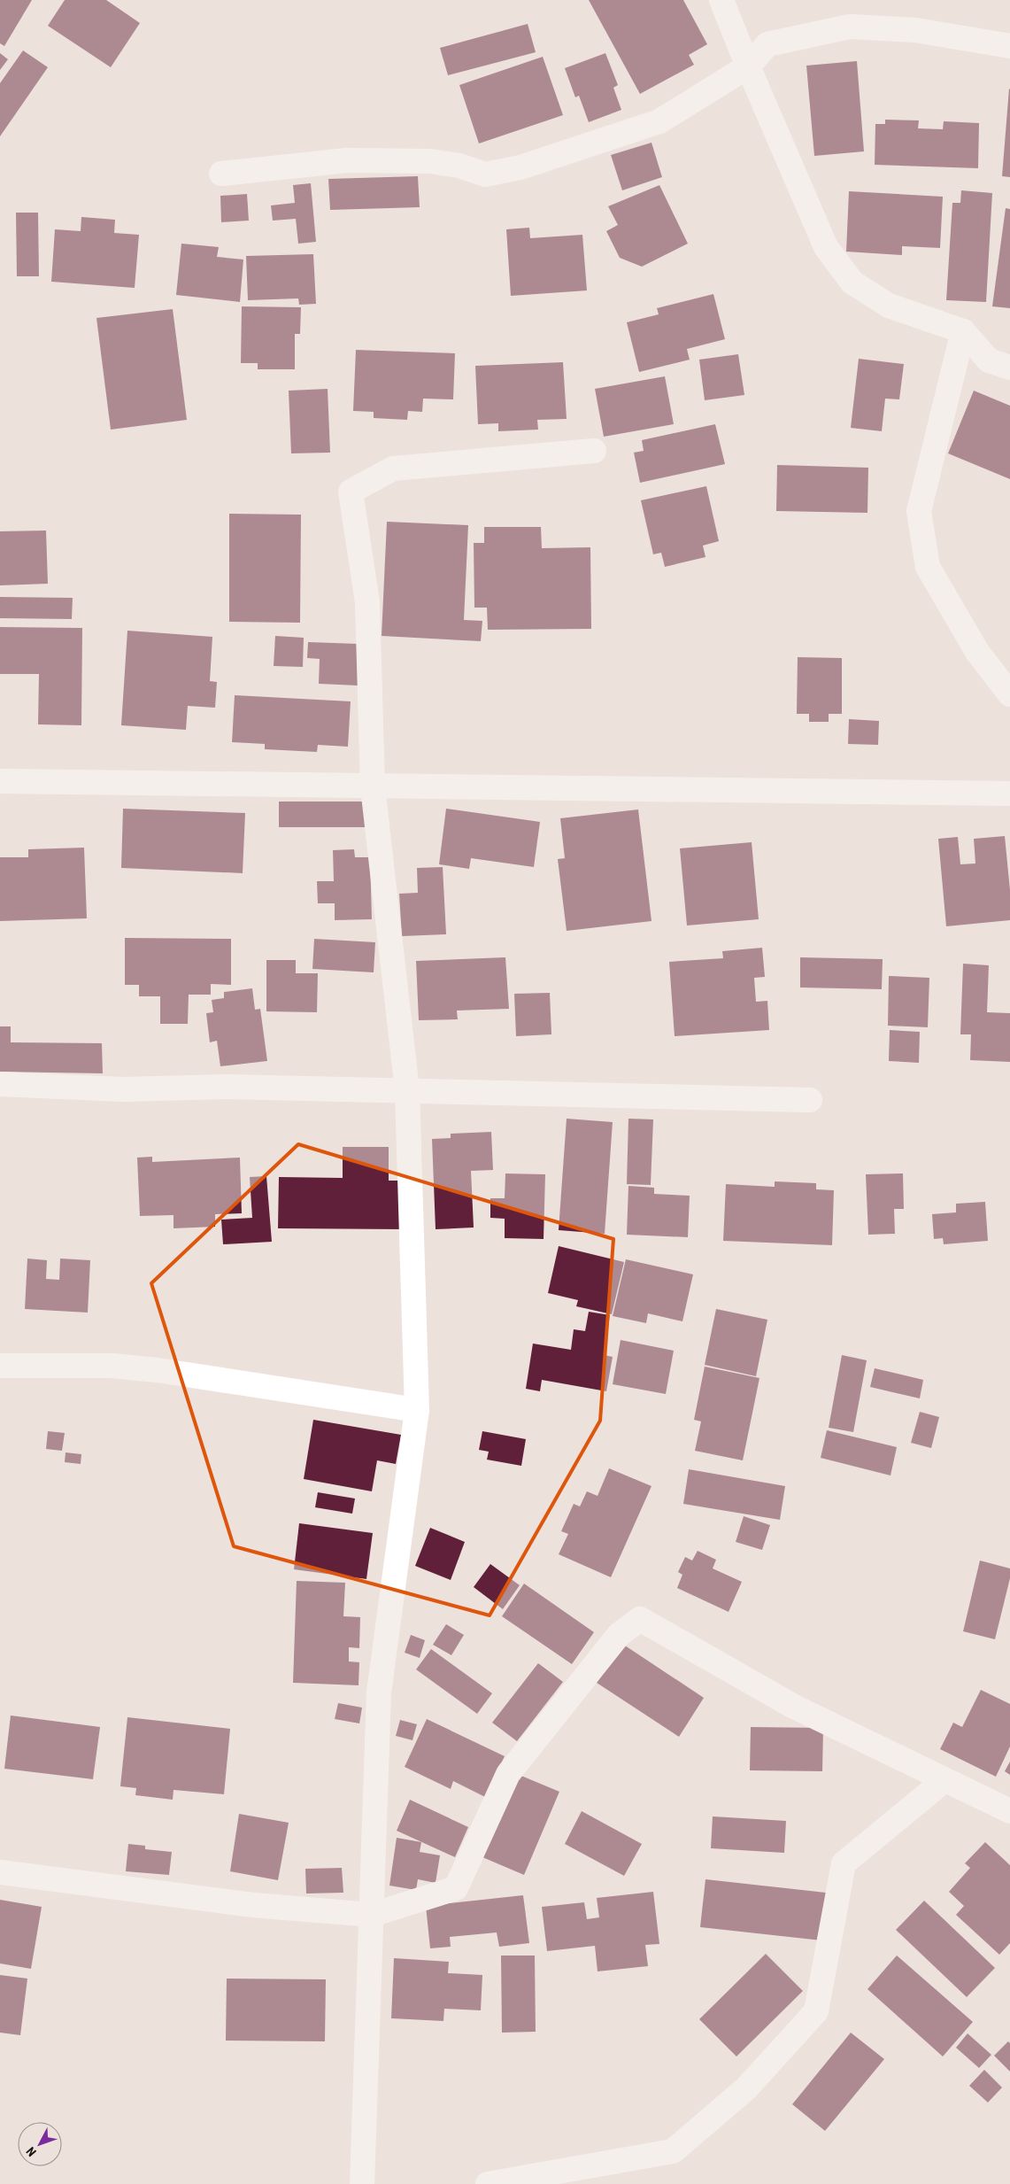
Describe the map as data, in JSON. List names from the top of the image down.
{
  "north": "bottom left"
}
